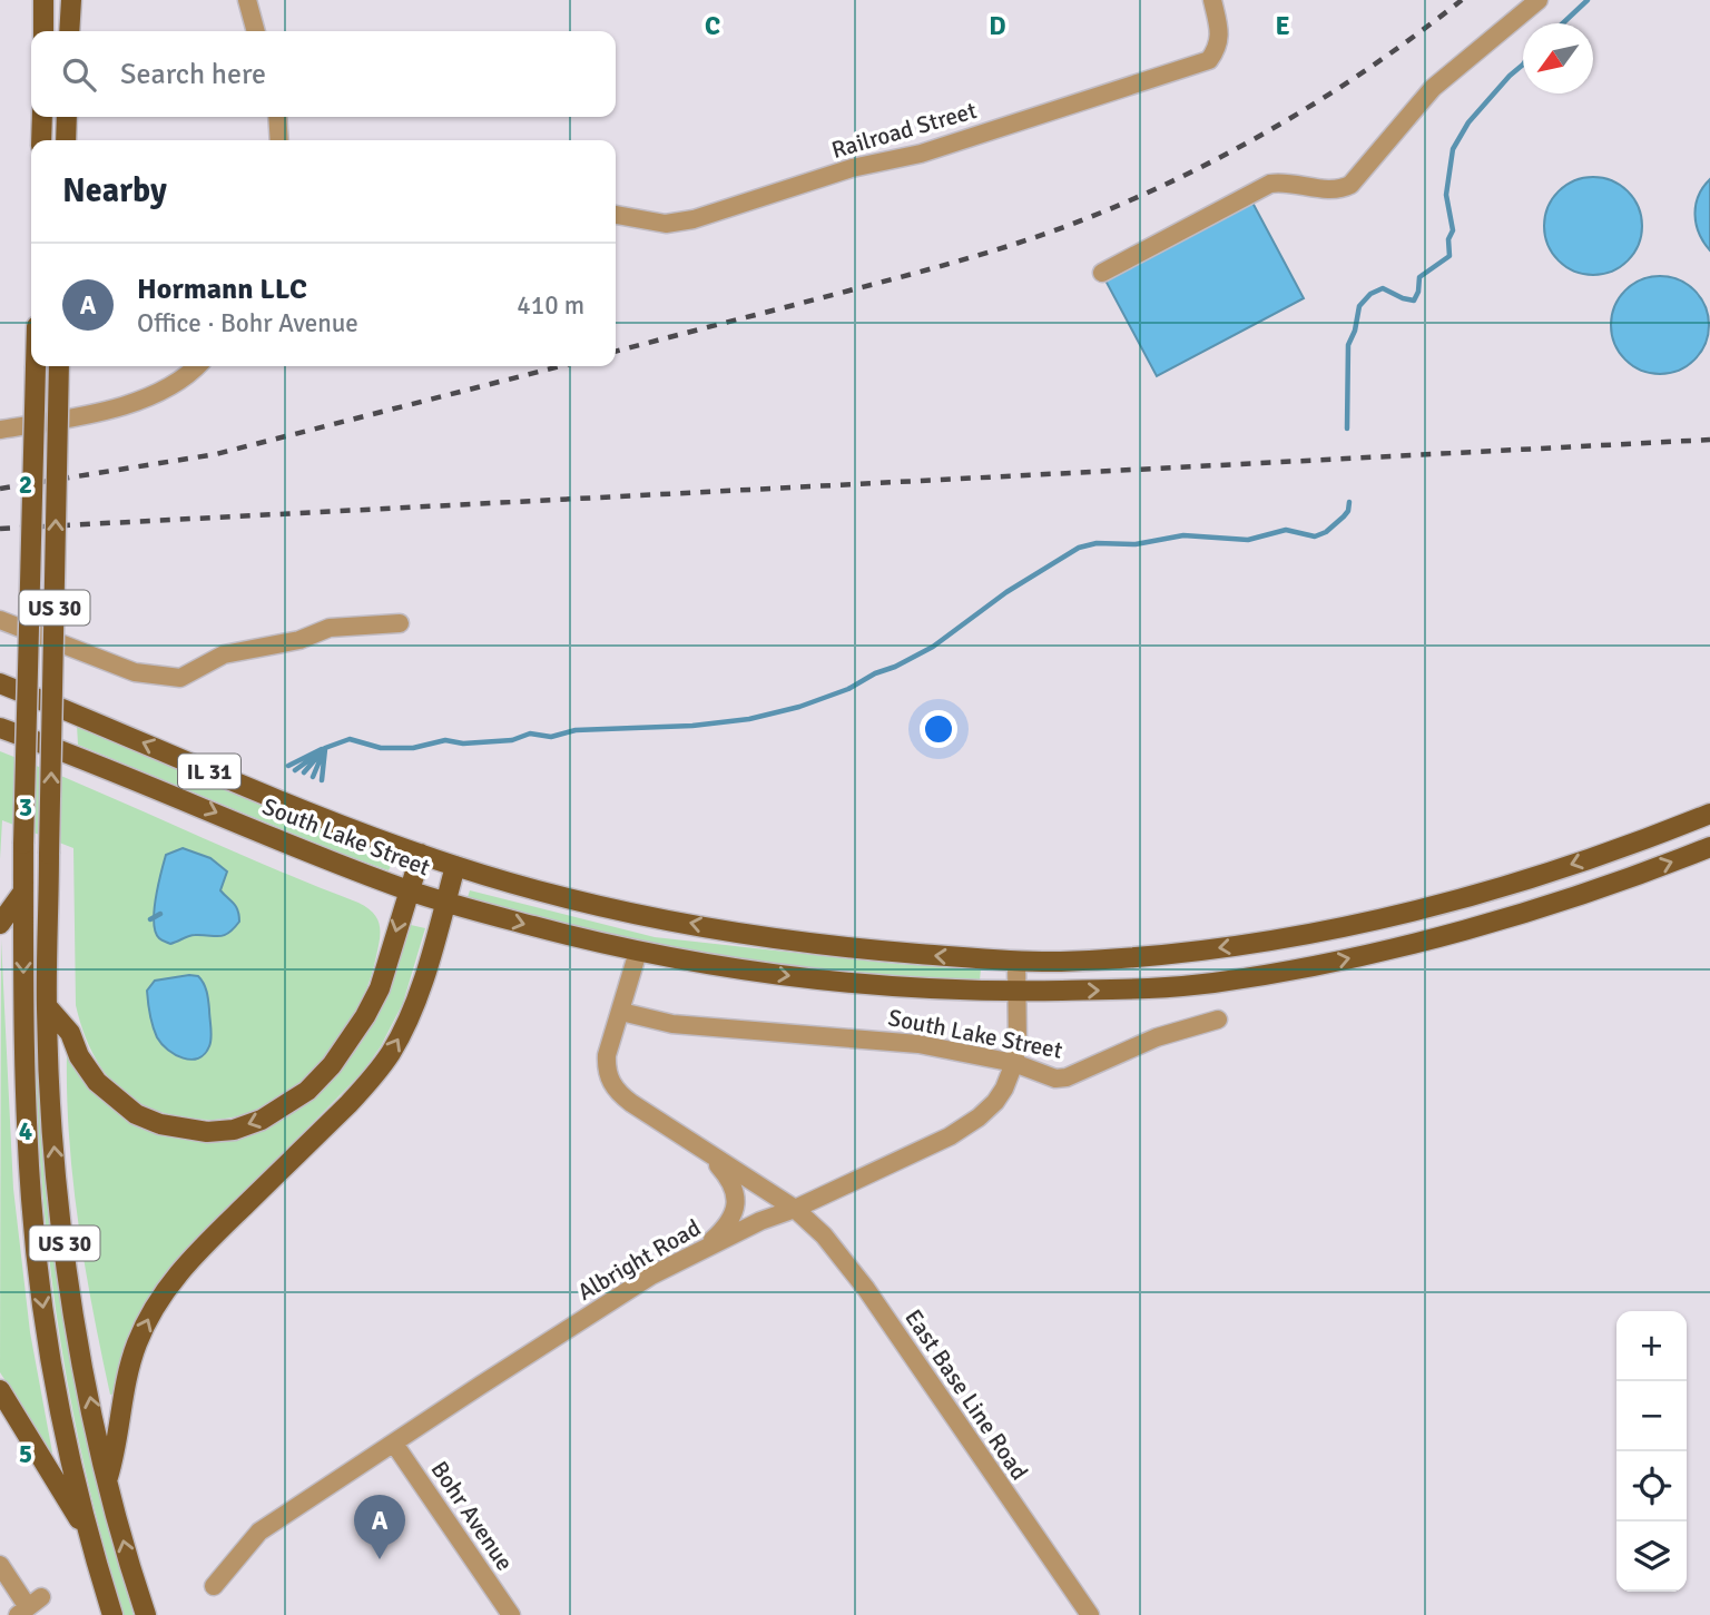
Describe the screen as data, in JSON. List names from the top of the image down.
{
  "streets": {
    "main road": ["US 30", "IL 31", "South Lake Street"],
    "street": [
      "Railroad Street",
      "Albright Road",
      "East Base Line Road",
      "Bohr Avenue"
    ]
  },
  "crossings": [
    ["IL 31", "South Lake Street"],
    ["IL 31", "Albright Road"],
    ["IL 31", "East Base Line Road"],
    ["South Lake Street", "Albright Road"],
    ["South Lake Street", "East Base Line Road"],
    ["Albright Road", "East Base Line Road"],
    ["Albright Road", "Bohr Avenue"]
  ],
  "north": "bottom left",
  "page": {
    "search": "Search here",
    "heading": "Nearby",
    "list": [
      {
        "mark": "A",
        "name": "Hormann LLC",
        "note": "Office · Bohr Avenue",
        "value": "410 m"
      }
    ],
    "map_buttons": ["+", "−"],
    "pins": "A"
  },
  "grid": {
    "columns": ["C", "D", "E"],
    "rows": [
      "2",
      "3",
      "4",
      "5"
    ]
  }
}
